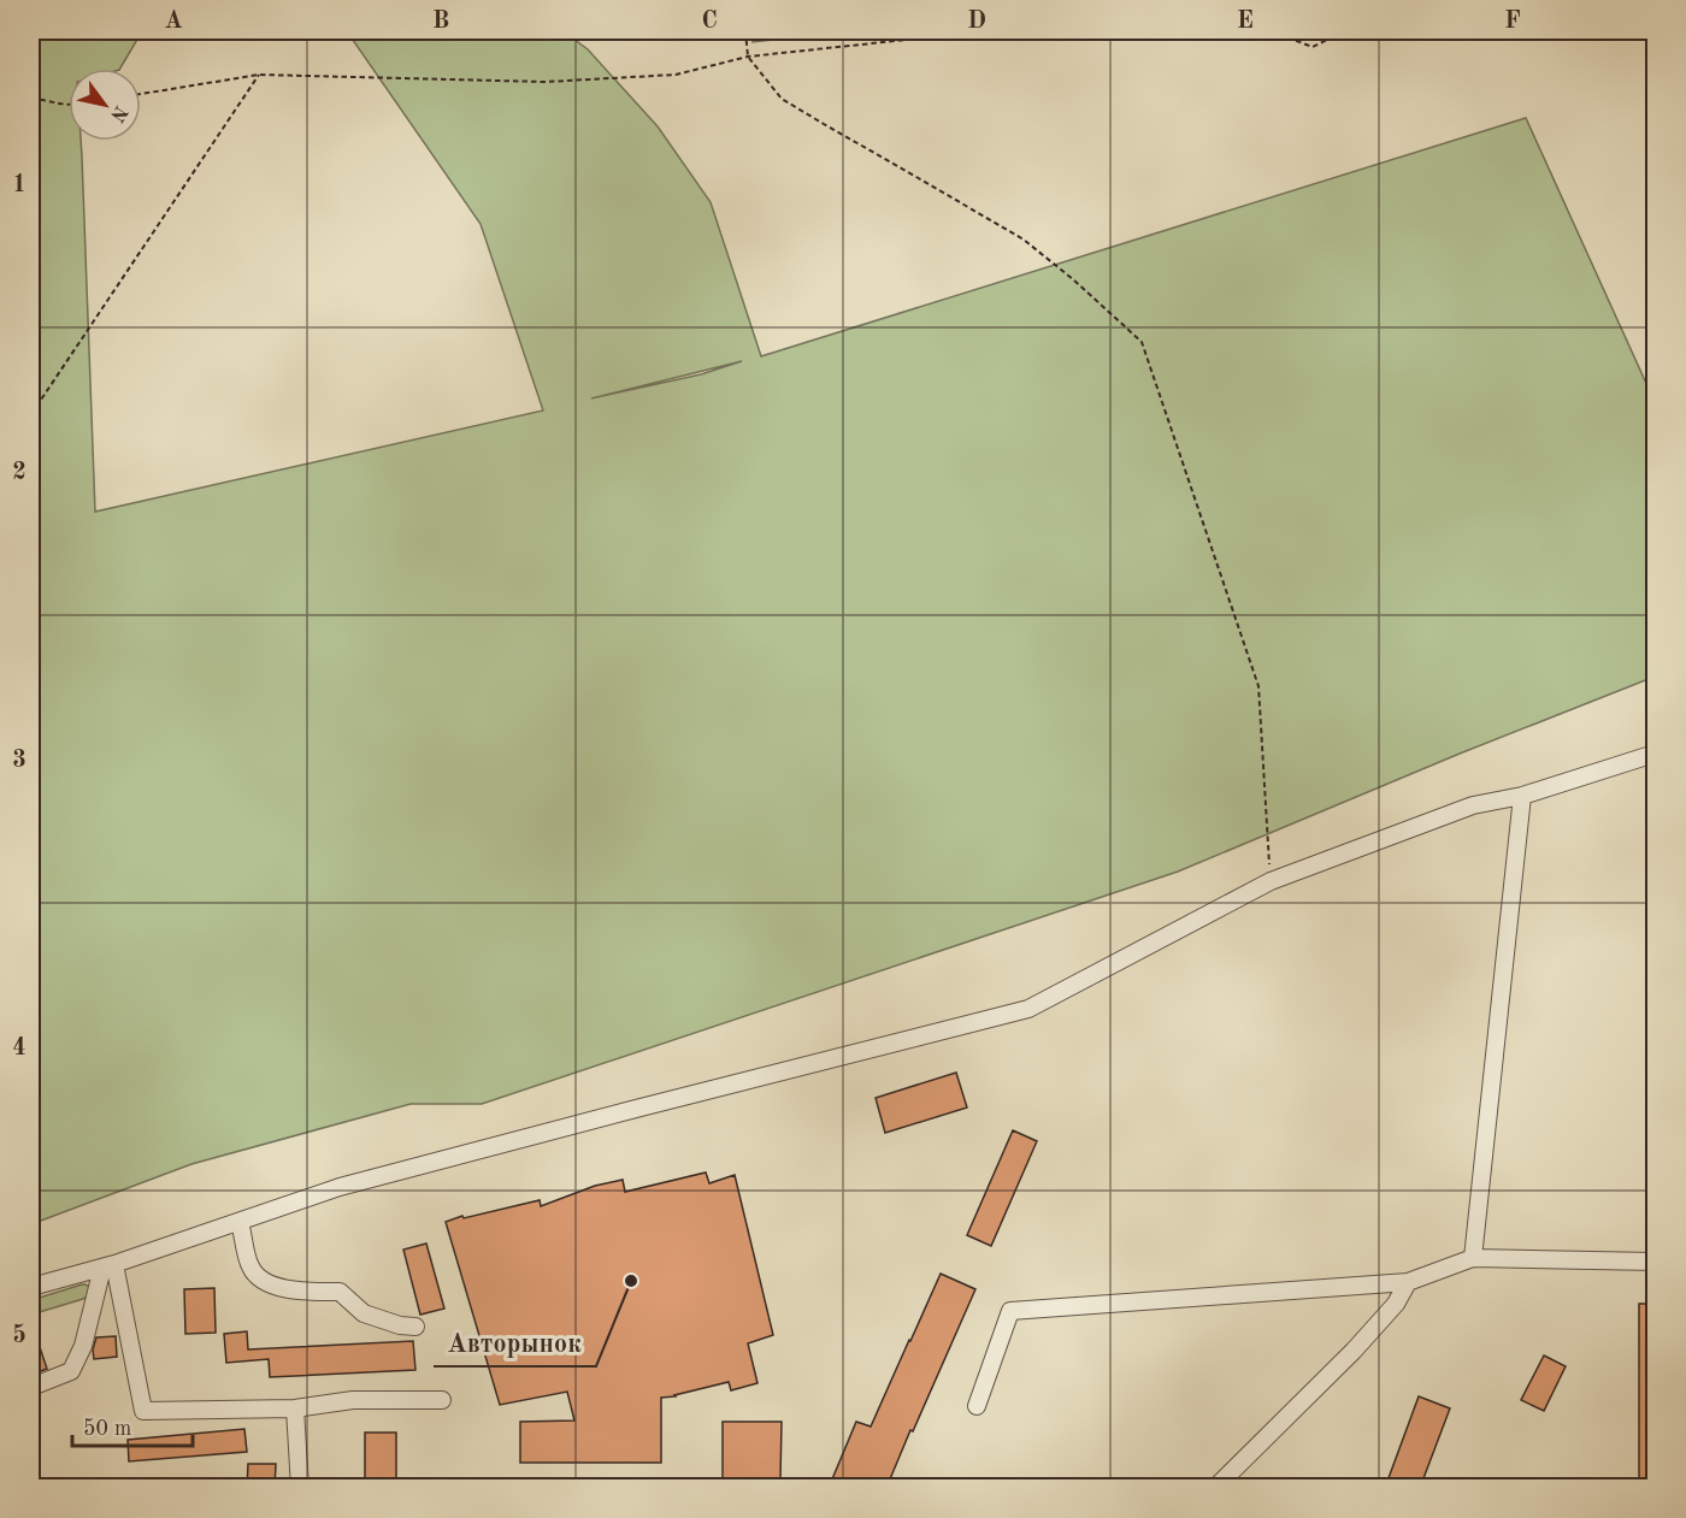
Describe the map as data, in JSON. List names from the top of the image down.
{
  "places": ["Авторынок"],
  "scale_bar": "50 m",
  "north": "bottom right",
  "grid": {
    "columns": [
      "A",
      "B",
      "C",
      "D",
      "E",
      "F"
    ],
    "rows": [
      "1",
      "2",
      "3",
      "4",
      "5"
    ]
  }
}
